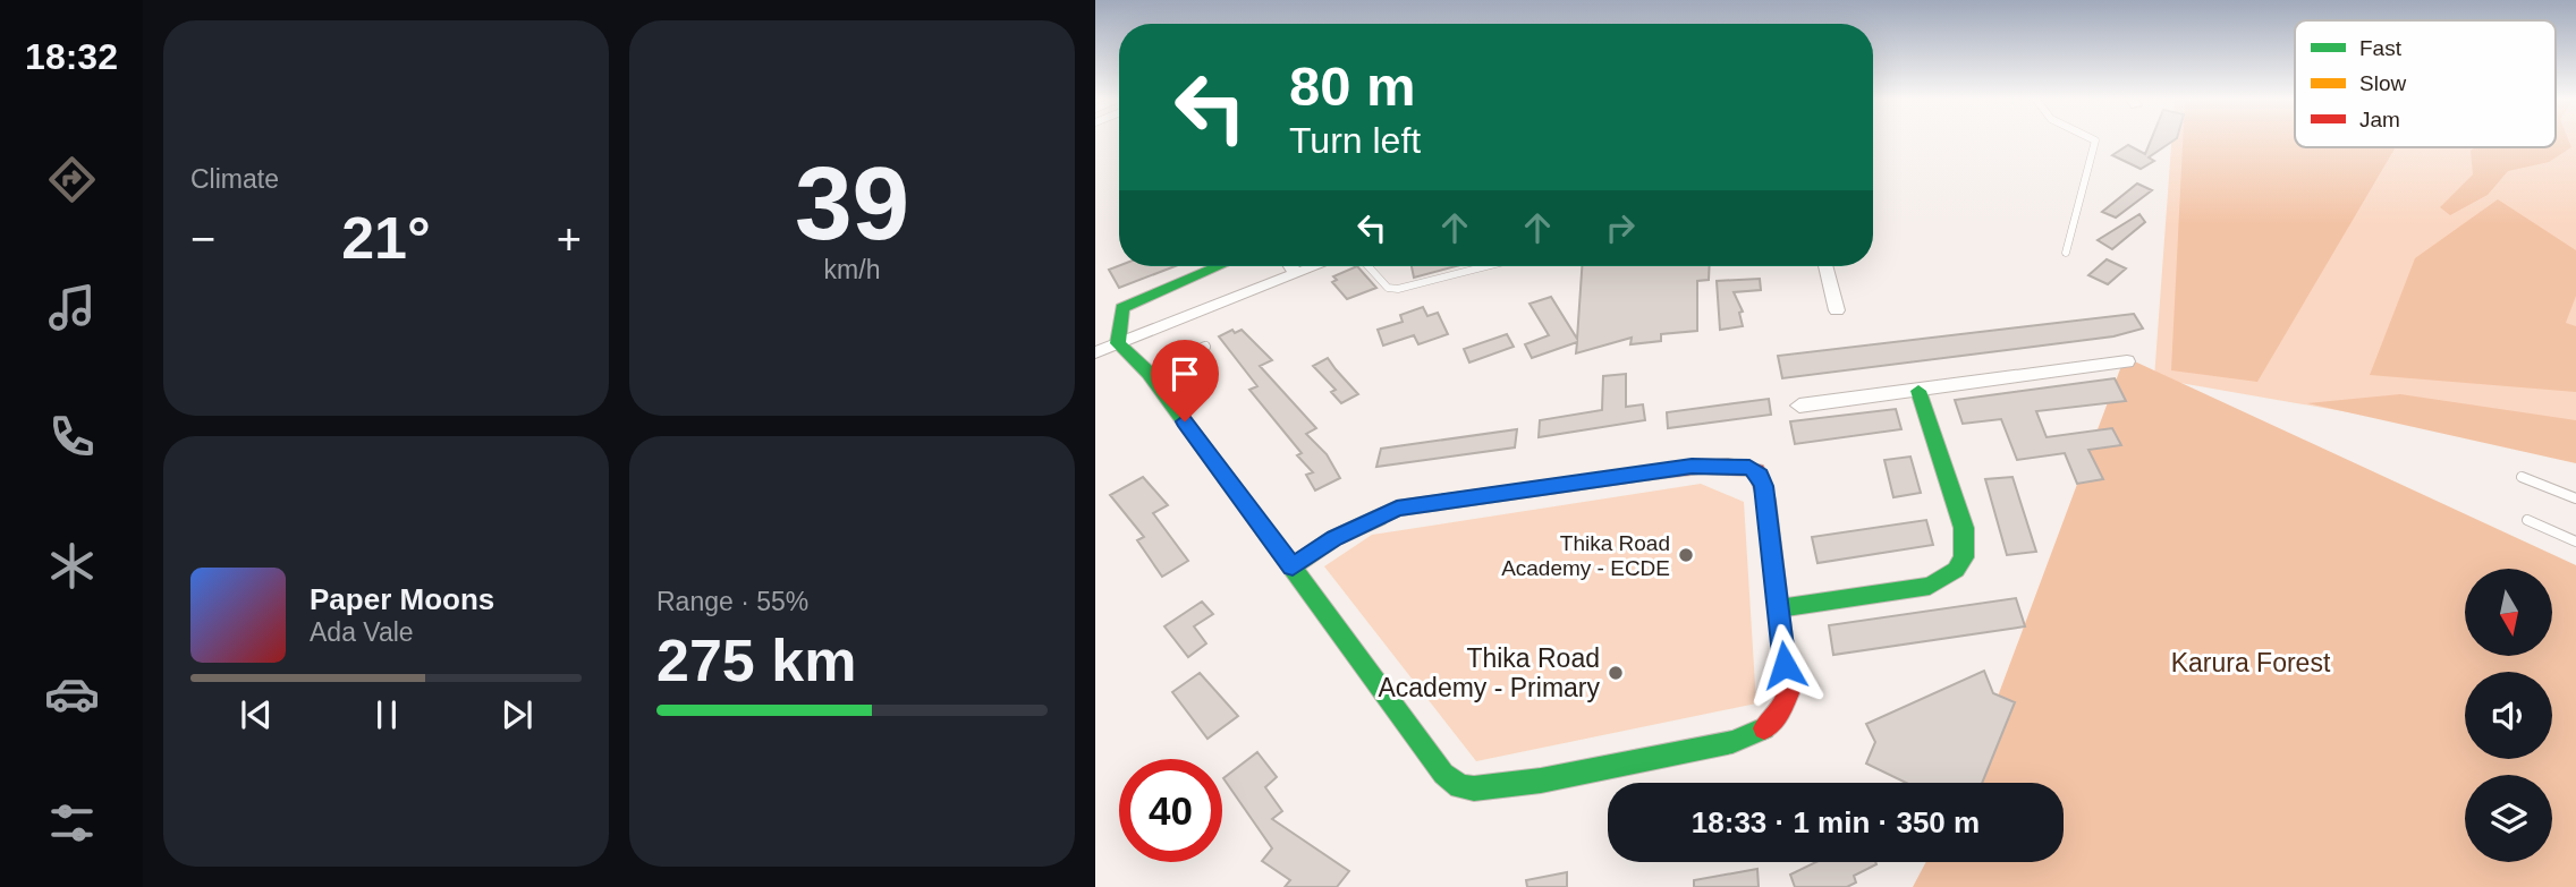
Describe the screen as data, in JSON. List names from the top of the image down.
{
  "parks": ["Karura Forest"],
  "places": ["Thika Road Academy - ECDE", "Thika Road Academy - Primary"],
  "legend": ["Fast", "Slow", "Jam"],
  "north": "bottom",
  "page": {
    "tabs": "18:32",
    "tile": [
      "Climate",
      ["39", "km/h"],
      ["Range · 55%", "275 km"]
    ],
    "turn": ["80 m", "Turn left"],
    "heat": ["−", "21°", "+"],
    "song": ["Paper Moons", "Ada Vale"],
    "limit": "40",
    "trip": "18:33 · 1 min · 350 m"
  }
}
